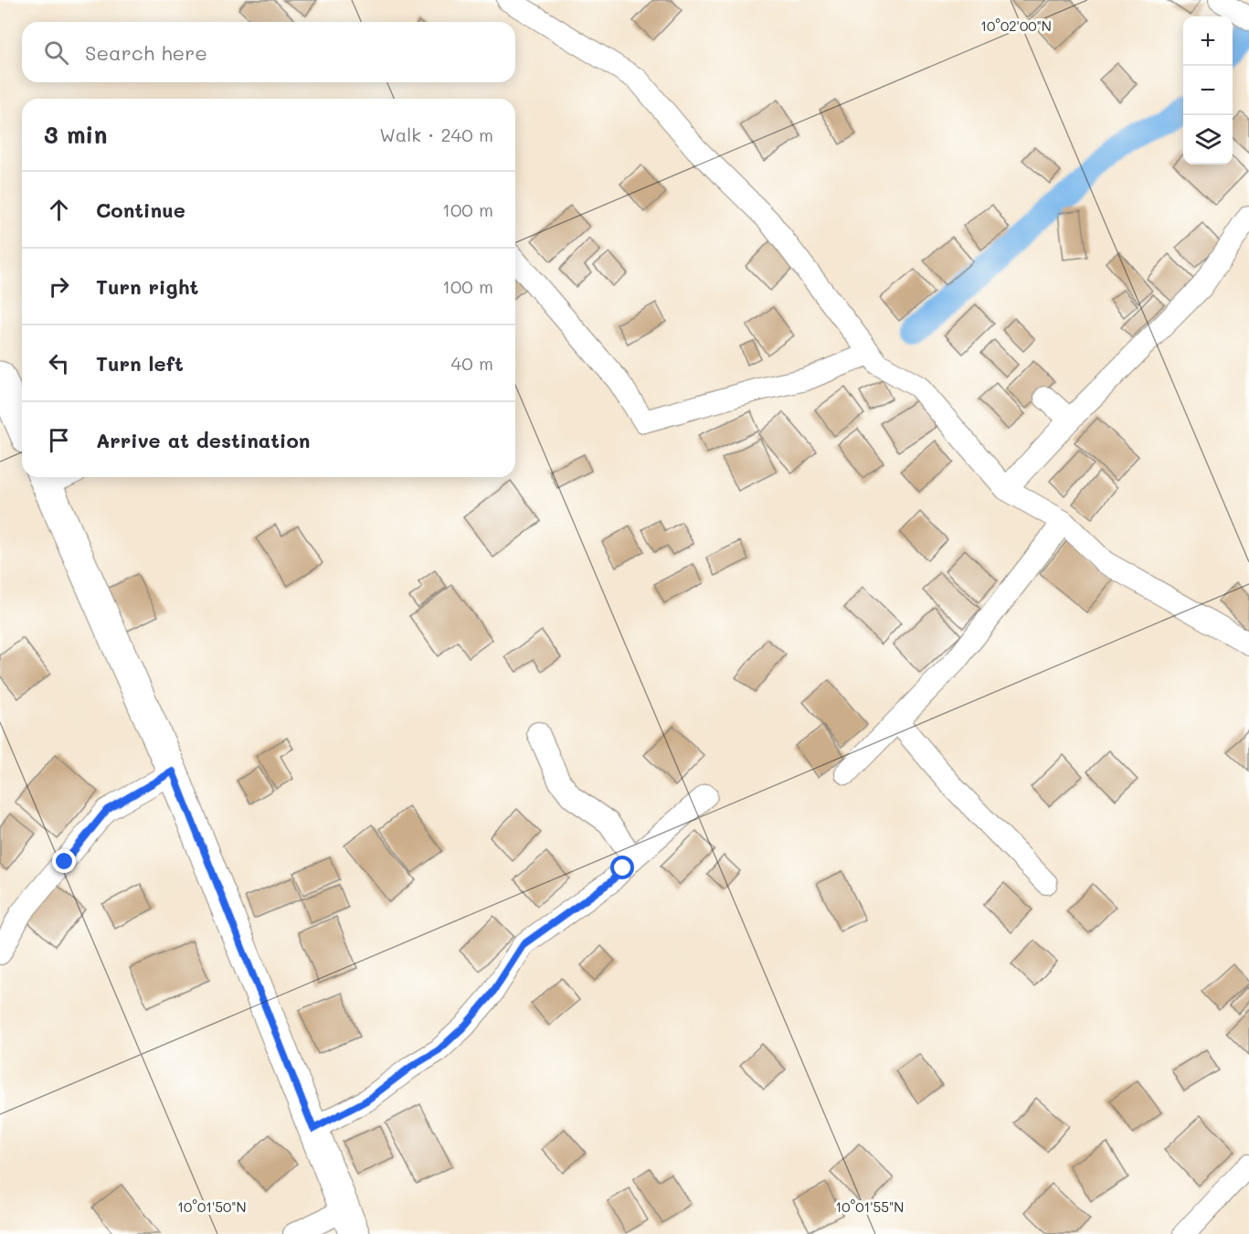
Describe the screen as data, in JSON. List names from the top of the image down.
{
  "page": {
    "map_buttons": ["+", "−"],
    "search": "Search here",
    "heading": ["3 min", "Walk · 240 m"],
    "list": [
      ["Continue", "100 m"],
      ["Turn right", "100 m"],
      ["Turn left", "40 m"],
      "Arrive at destination"
    ]
  },
  "coordinates": ["10°02'00\"N", "10°01'50\"N", "10°01'55\"N"]
}
